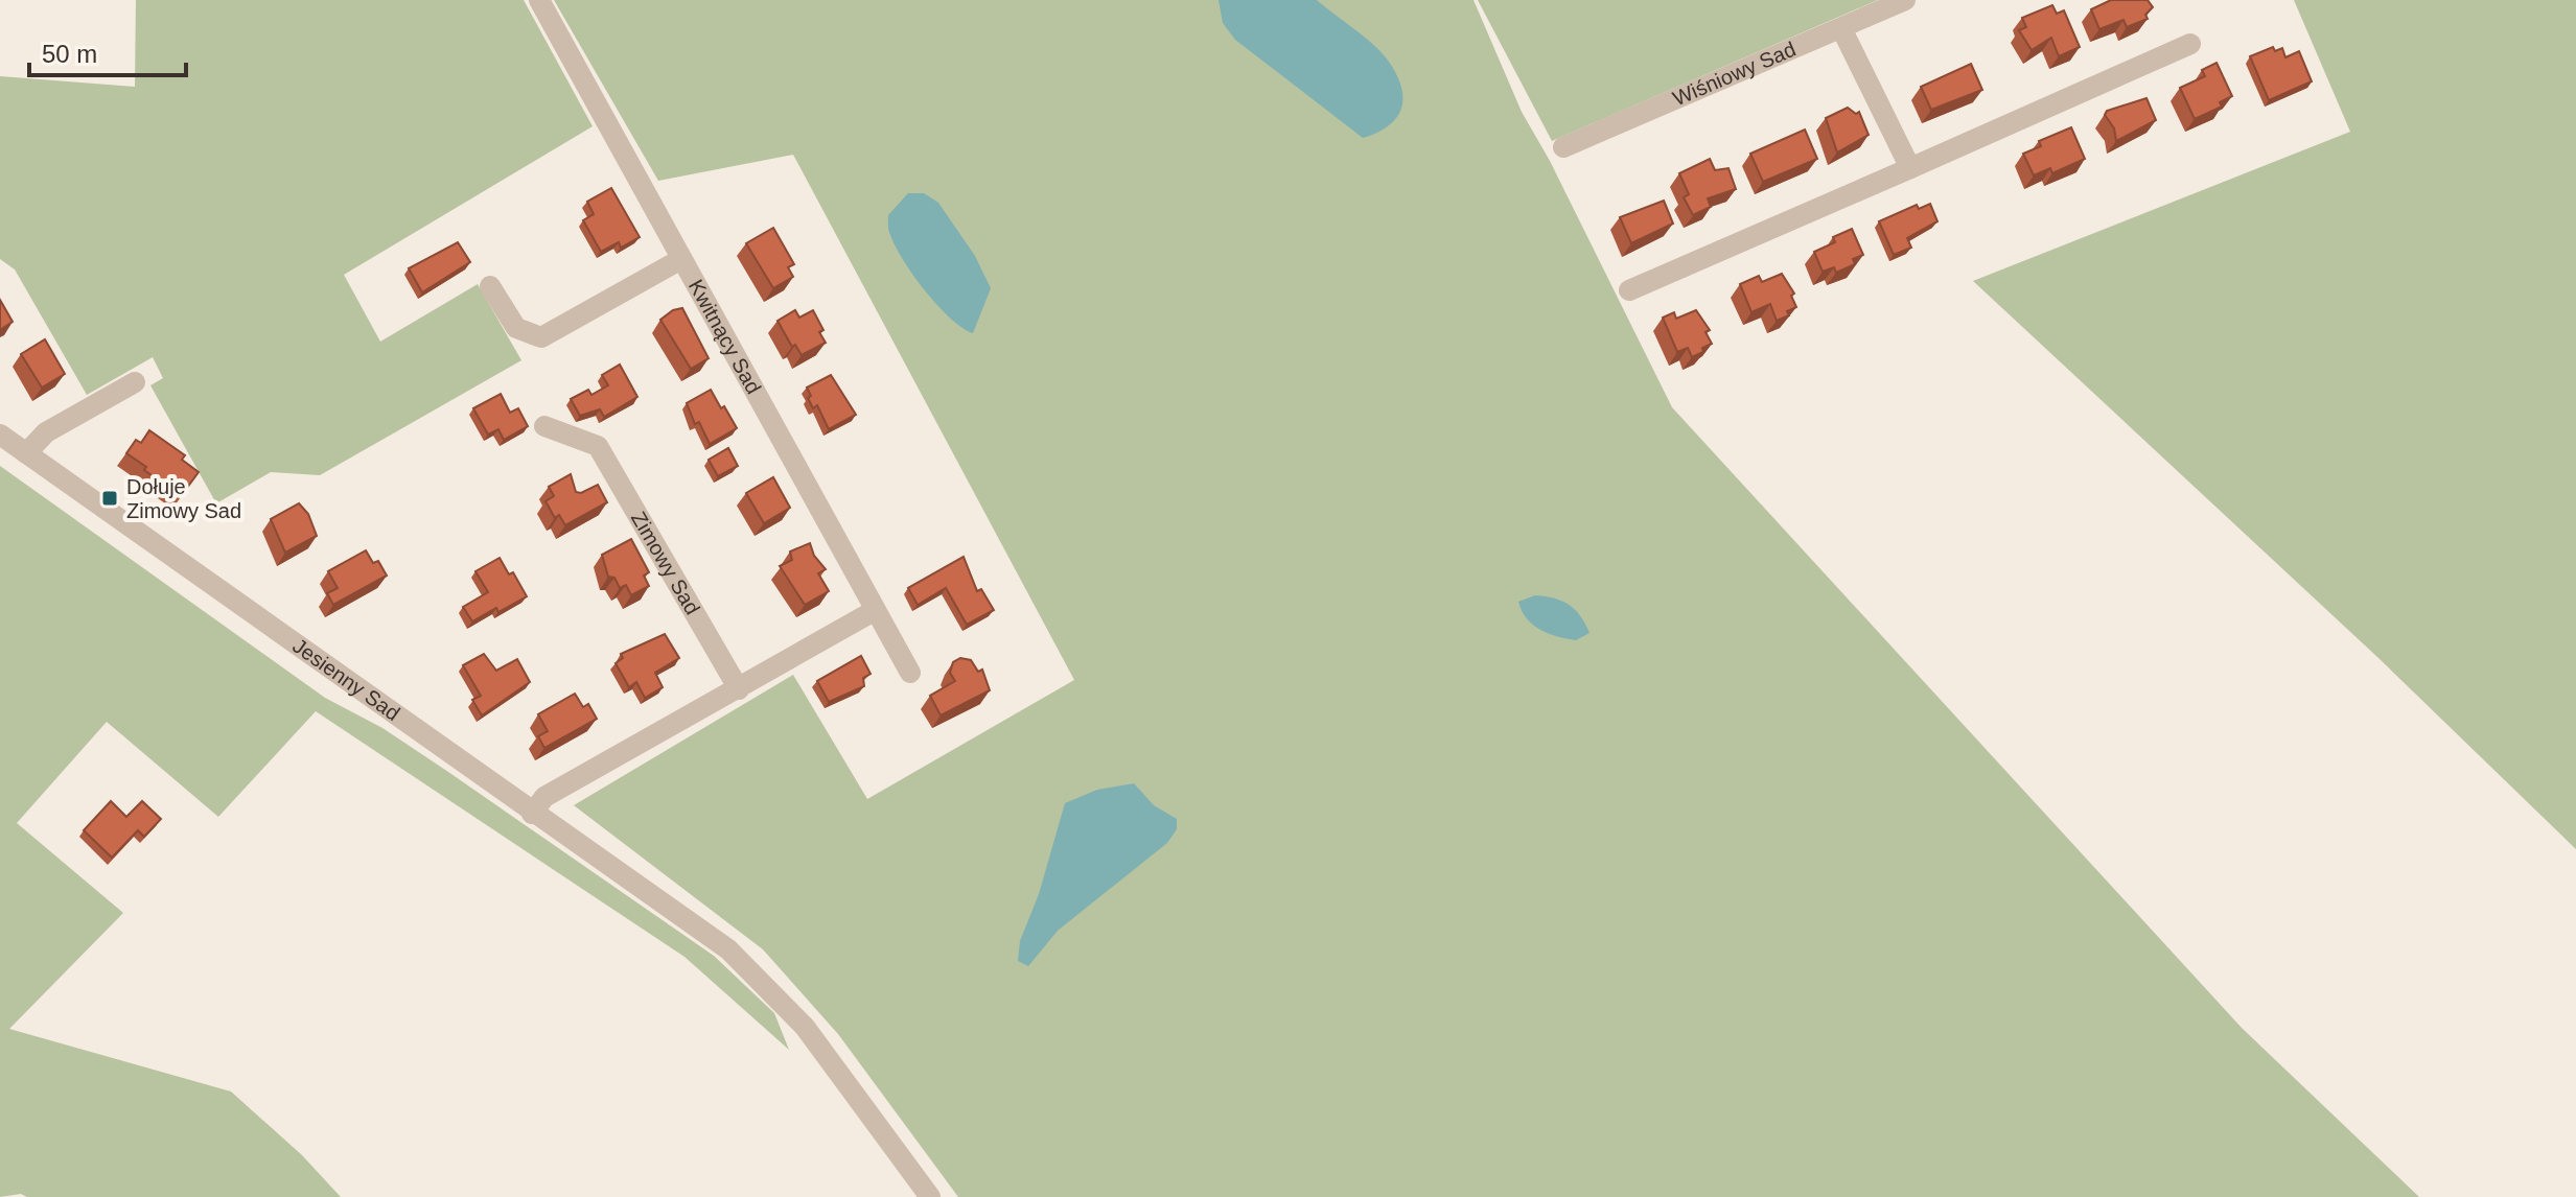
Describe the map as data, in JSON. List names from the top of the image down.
{
  "streets": {
    "street": [
      "Wiśniowy Sad",
      "Kwitnący Sad",
      "Zimowy Sad",
      "Jesienny Sad"
    ]
  },
  "places": {
    "transit": ["Dołuje Zimowy Sad"]
  },
  "scale_bar": "50 m"
}
